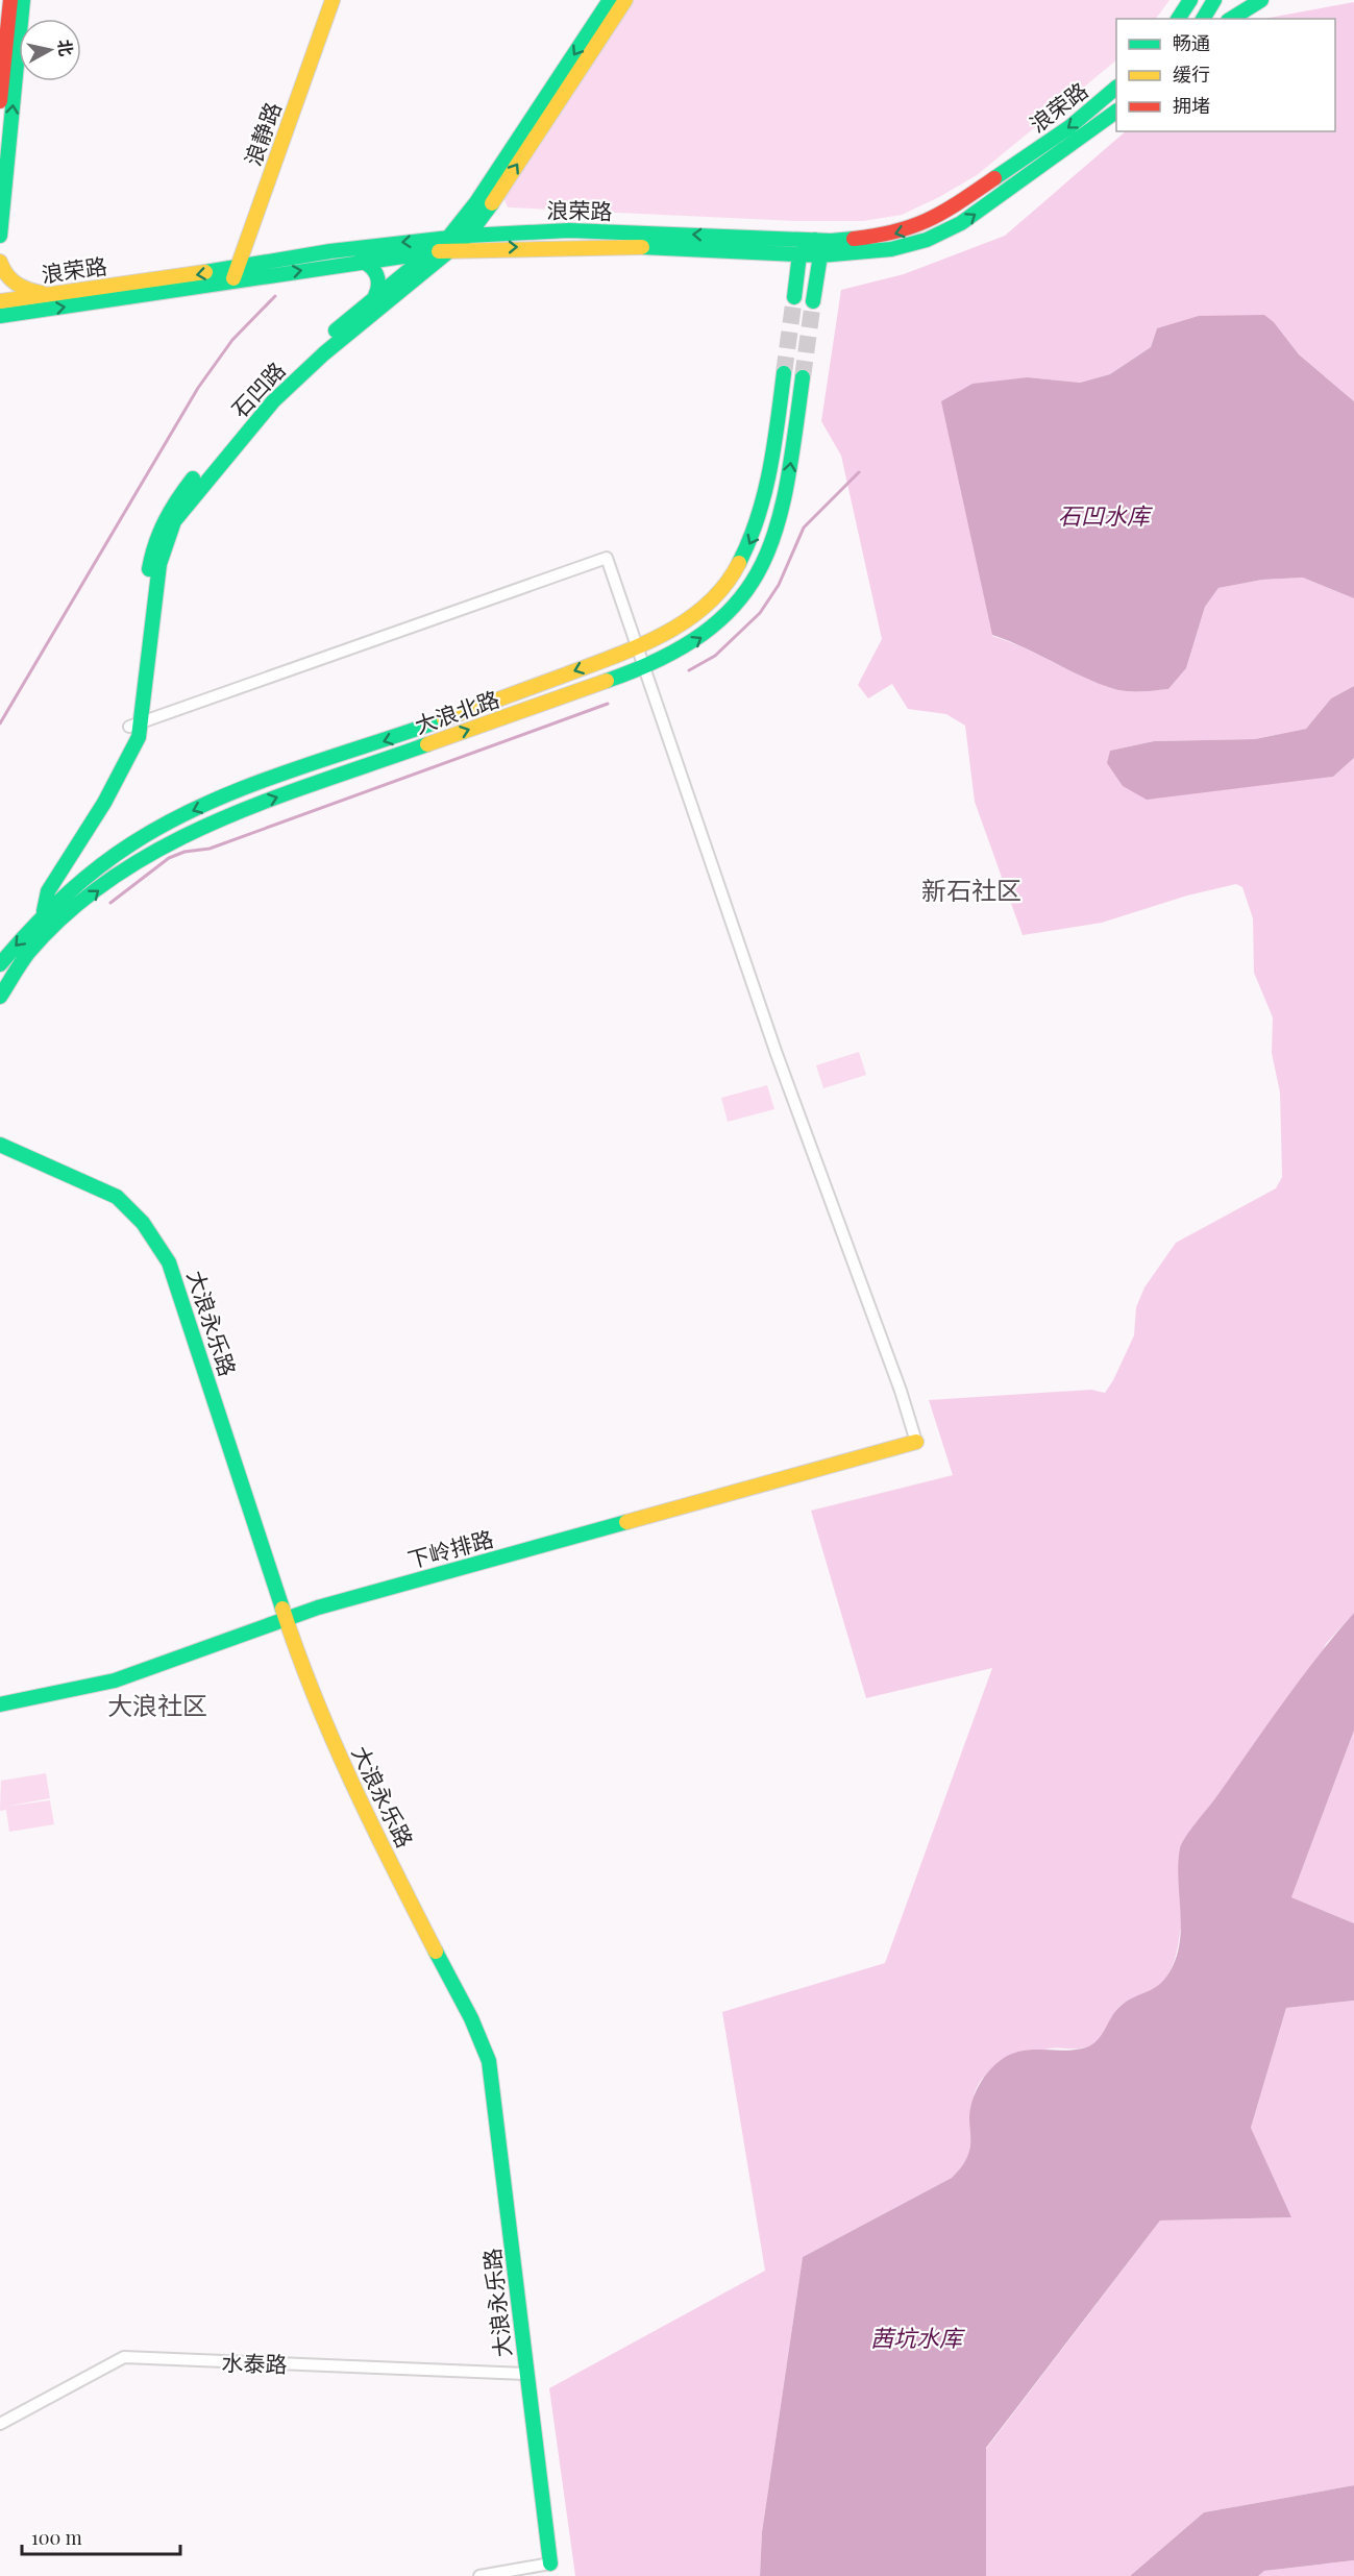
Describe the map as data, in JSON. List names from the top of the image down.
{
  "streets": {
    "main road": [
      "浪荣路",
      "浪静路",
      "石凹路",
      "大浪北路",
      "大浪永乐路",
      "下岭排路"
    ],
    "street": ["水泰路"]
  },
  "crossings": [
    ["浪荣路", "浪静路"],
    ["浪荣路", "石凹路"],
    ["石凹路", "大浪北路"],
    ["大浪永乐路", "下岭排路"],
    ["大浪永乐路", "水泰路"]
  ],
  "districts": ["新石社区", "大浪社区"],
  "water": ["石凹水库", "茜坑水库"],
  "legend": ["畅通", "缓行", "拥堵"],
  "scale_bar": "100 m",
  "north": "right"
}
